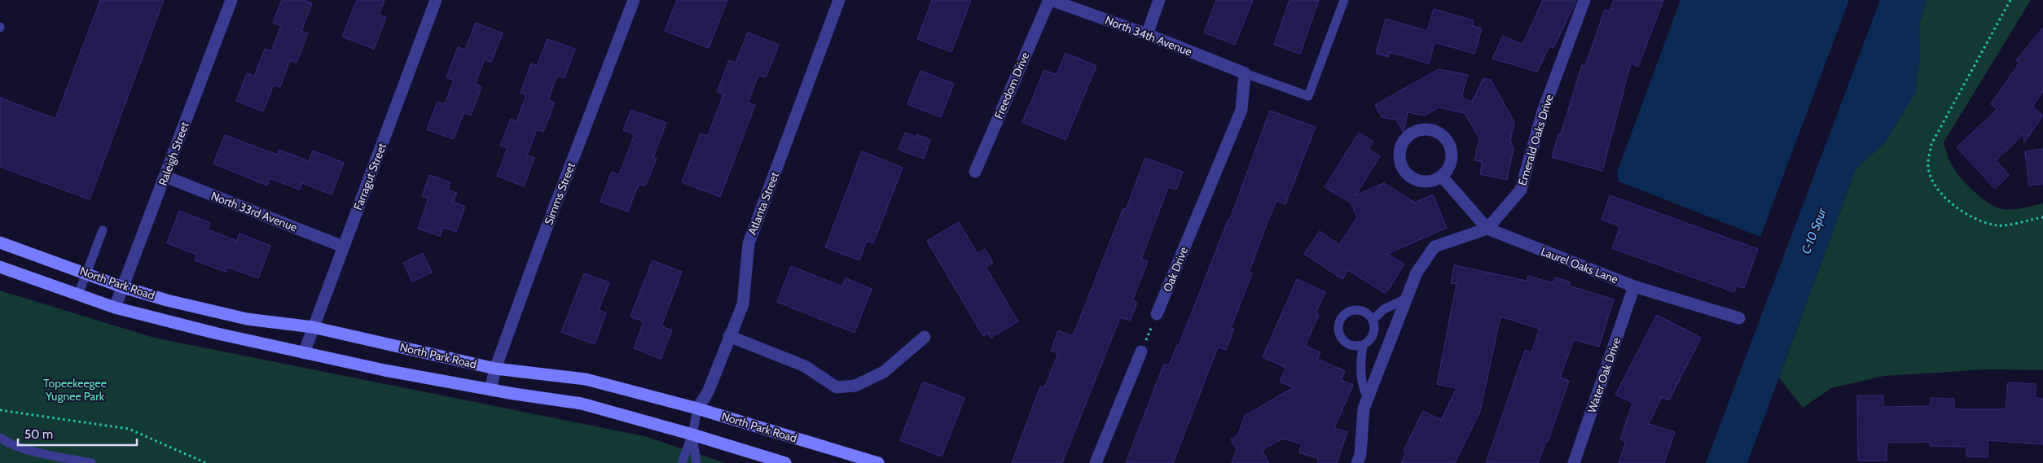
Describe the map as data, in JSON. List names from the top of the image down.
{
  "streets": {
    "street": [
      "North 34th Avenue",
      "Freedom Drive",
      "Emerald Oaks Drive",
      "Raleigh Street",
      "Farragut Street",
      "Simms Street",
      "Atlanta Street",
      "North 33rd Avenue",
      "Laurel Oaks Lane",
      "Oak Drive",
      "North Park Road",
      "Water Oak Drive"
    ]
  },
  "crossings": [
    ["North 34th Avenue", "Freedom Drive"],
    ["North 34th Avenue", "Oak Drive"],
    ["Emerald Oaks Drive", "Laurel Oaks Lane"],
    ["Raleigh Street", "North 33rd Avenue"],
    ["Raleigh Street", "North Park Road"],
    ["Farragut Street", "North 33rd Avenue"],
    ["Farragut Street", "North Park Road"],
    ["Simms Street", "North Park Road"],
    ["Atlanta Street", "North Park Road"],
    ["Laurel Oaks Lane", "Water Oak Drive"]
  ],
  "water": ["C-10 Spur"],
  "parks": ["Topeekeegee Yugnee Park"],
  "scale_bar": "50 m"
}
